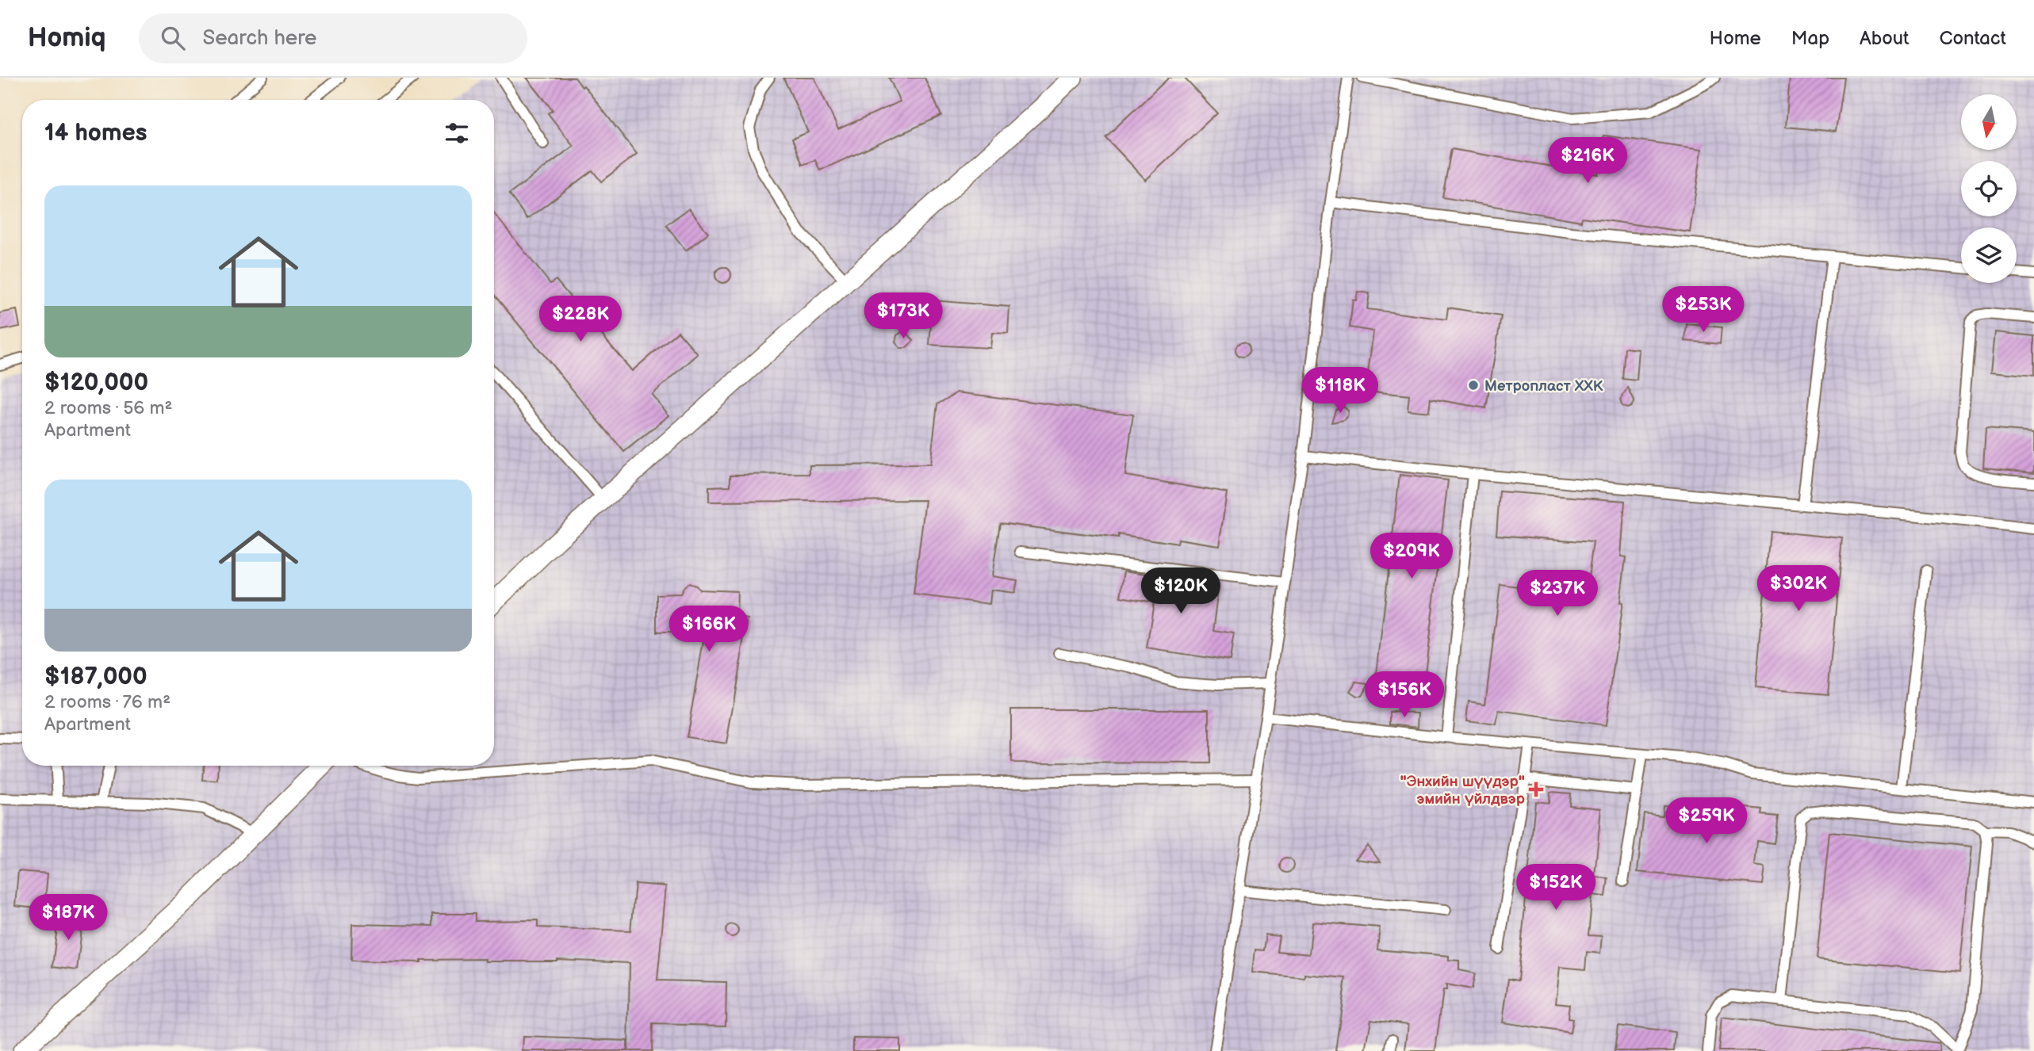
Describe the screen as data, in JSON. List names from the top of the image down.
{
  "places": {
    "other": ["Метропласт ХХК"],
    "health": ["\"Энхийн шүүдэр\" эмийн үйлдвэр"]
  },
  "north": "bottom",
  "page": {
    "header": "Homiq",
    "search": "Search here",
    "nav": [
      "Home",
      "Map",
      "About",
      "Contact"
    ],
    "heading": "14 homes",
    "price": [
      "$216K",
      "$253K",
      "$173K",
      "$228K",
      "$118K",
      "$209K",
      "$302K",
      "$120K",
      "$237K",
      "$166K",
      "$156K",
      "$259K",
      "$152K",
      "$187K"
    ],
    "list": [
      {
        "name": "$120,000",
        "note": "2 rooms · 56 m² · Apartment"
      },
      {
        "name": "$187,000",
        "note": "2 rooms · 76 m² · Apartment"
      }
    ]
  }
}
